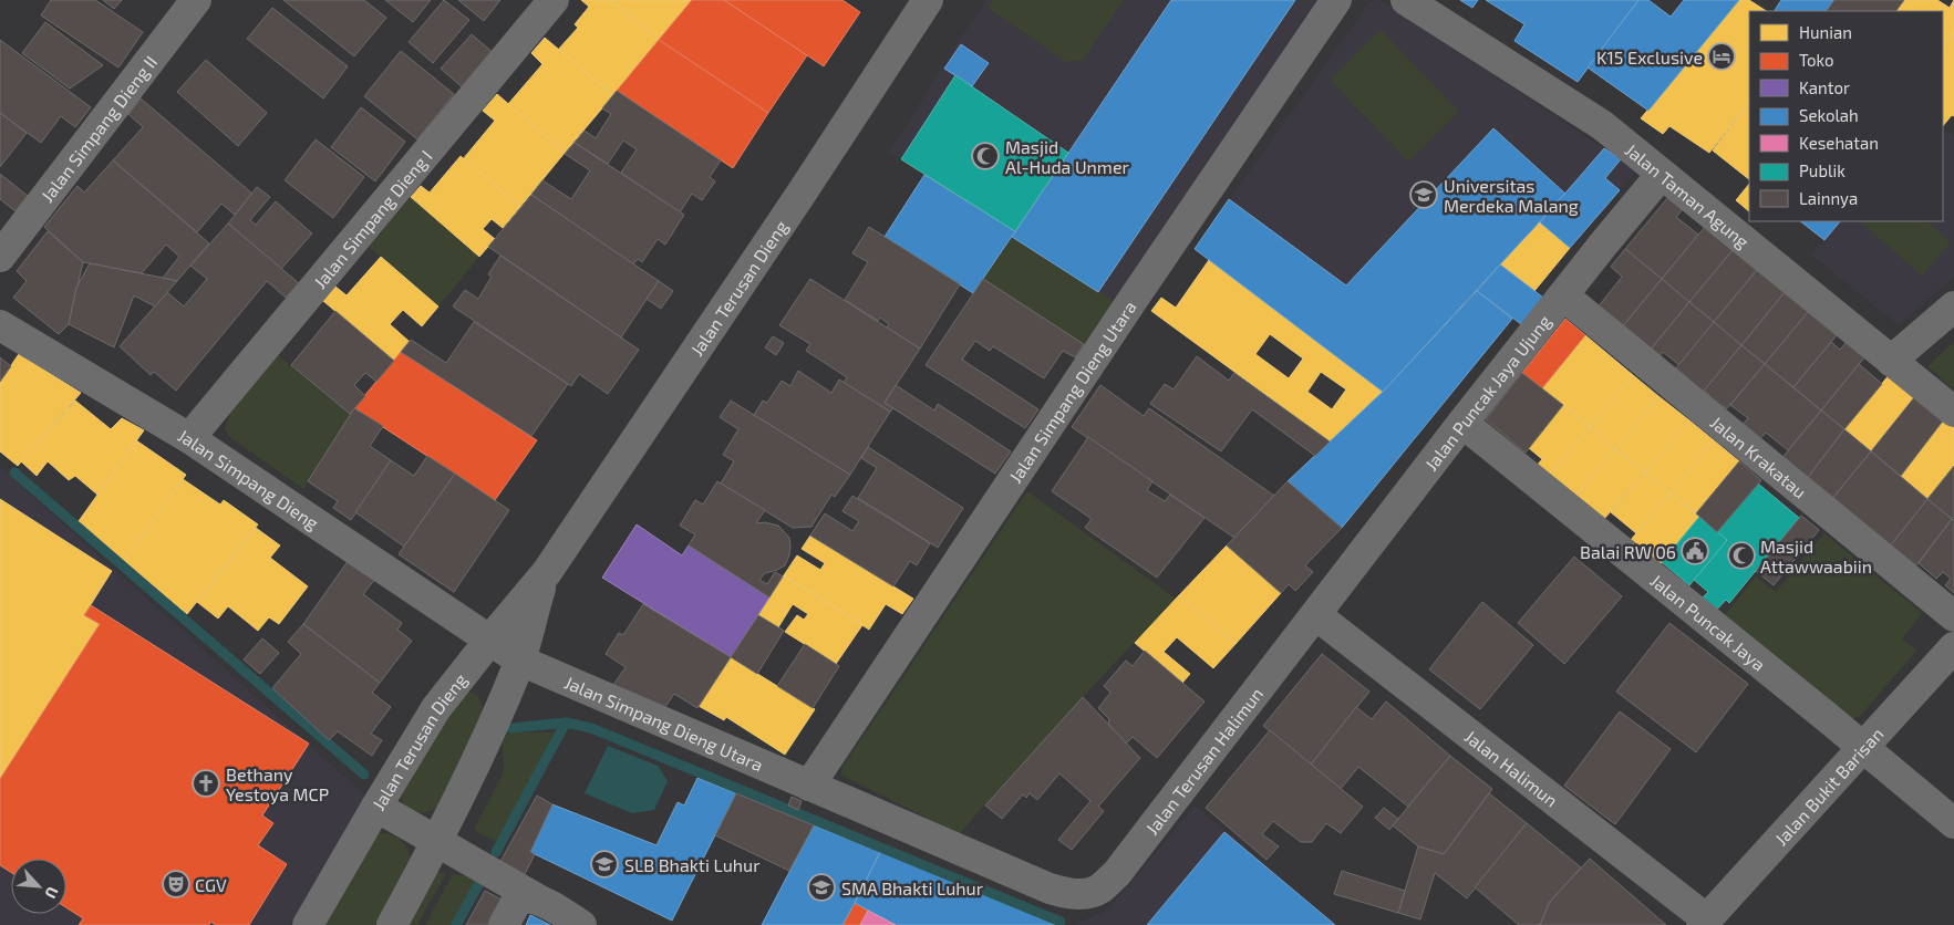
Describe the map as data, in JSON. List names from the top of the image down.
{
  "streets": {
    "street": [
      "Jalan Simpang Dieng II",
      "Jalan Taman Agung",
      "Jalan Simpang Dieng I",
      "Jalan Terusan Dieng",
      "Jalan Simpang Dieng Utara",
      "Jalan Puncak Jaya Ujung",
      "Jalan Krakatau",
      "Jalan Simpang Dieng",
      "Jalan Puncak Jaya",
      "Jalan Terusan Halimun",
      "Jalan Halimun",
      "Jalan Bukit Barisan"
    ]
  },
  "crossings": [
    ["Jalan Taman Agung", "Jalan Puncak Jaya Ujung"],
    ["Jalan Simpang Dieng I", "Jalan Simpang Dieng"],
    ["Jalan Terusan Dieng", "Jalan Simpang Dieng Utara"],
    ["Jalan Terusan Dieng", "Jalan Simpang Dieng"],
    ["Jalan Simpang Dieng Utara", "Jalan Simpang Dieng"],
    ["Jalan Simpang Dieng Utara", "Jalan Terusan Halimun"],
    ["Jalan Puncak Jaya Ujung", "Jalan Krakatau"],
    ["Jalan Puncak Jaya Ujung", "Jalan Puncak Jaya"],
    ["Jalan Puncak Jaya Ujung", "Jalan Terusan Halimun"],
    ["Jalan Puncak Jaya Ujung", "Jalan Halimun"],
    ["Jalan Puncak Jaya", "Jalan Bukit Barisan"],
    ["Jalan Terusan Halimun", "Jalan Halimun"],
    ["Jalan Halimun", "Jalan Bukit Barisan"]
  ],
  "places": {
    "hotel": ["K15 Exclusive"],
    "mosque": ["Masjid Al-Huda Unmer", "Masjid Attawwaabiin"],
    "school or university": ["Universitas Merdeka Malang", "SLB Bhakti Luhur", "SMA Bhakti Luhur"],
    "public building": ["Balai RW 06"],
    "church": ["Bethany Yestoya MCP"],
    "theatre": ["CGV"]
  },
  "legend": [
    "Hunian",
    "Toko",
    "Kantor",
    "Sekolah",
    "Kesehatan",
    "Publik",
    "Lainnya"
  ],
  "north": "bottom right"
}
